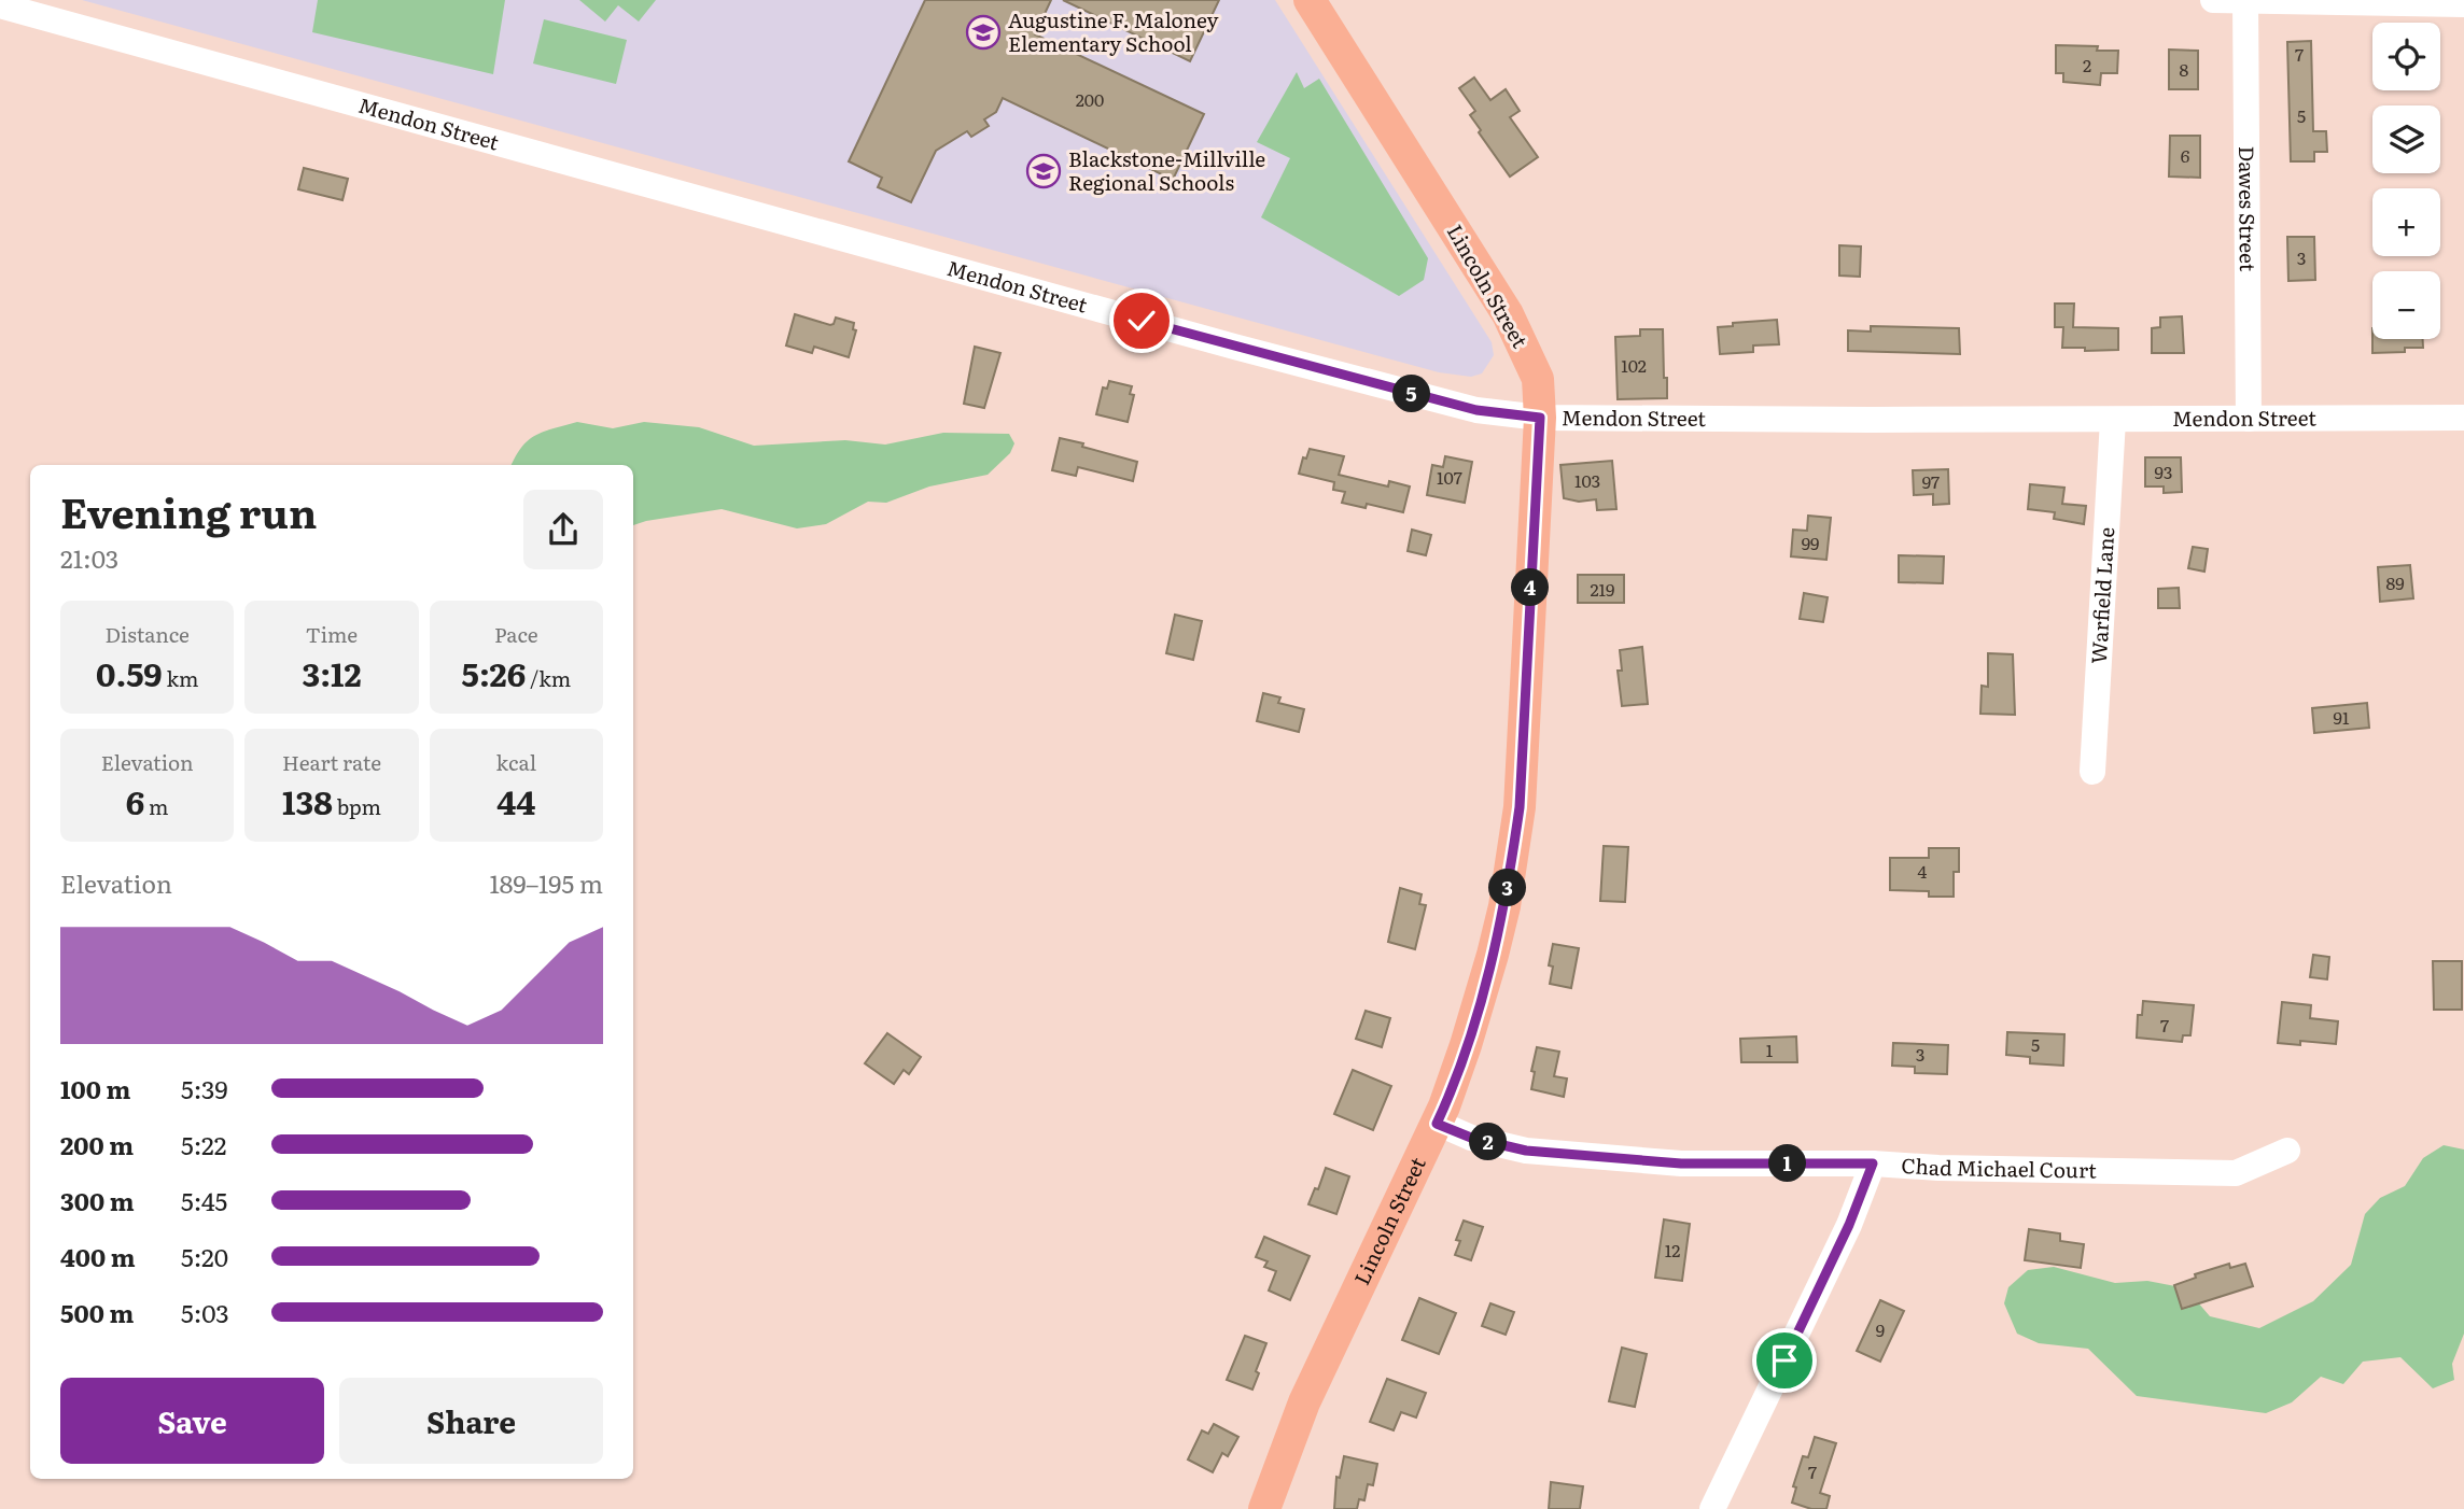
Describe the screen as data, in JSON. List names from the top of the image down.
{
  "streets": {
    "main road": ["Lincoln Street"],
    "street": [
      "Mendon Street",
      "Dawes Street",
      "Warfield Lane",
      "Chad Michael Court"
    ]
  },
  "crossings": [
    ["Mendon Street", "Dawes Street"],
    ["Mendon Street", "Lincoln Street"],
    ["Mendon Street", "Warfield Lane"],
    ["Lincoln Street", "Chad Michael Court"]
  ],
  "places": {
    "school or university": ["Augustine F. Maloney Elementary School", "Blackstone-Millville Regional Schools"]
  },
  "house_numbers": [
    "7",
    "2",
    "8",
    "200",
    "5",
    "6",
    "3",
    "102",
    "93",
    "107",
    "103",
    "97",
    "99",
    "89",
    "219",
    "91",
    "4",
    "7",
    "5",
    "1",
    "3",
    "12",
    "9",
    "7"
  ],
  "page": {
    "map_buttons": ["+", "−"],
    "pins": [
      "5",
      "4",
      "3",
      "2",
      "1"
    ],
    "heading": ["Evening run", "21:03"],
    "stats": [
      ["Distance", "0.59 km"],
      ["Time", "3:12"],
      ["Pace", "5:26 /km"],
      ["Elevation", "6 m"],
      ["Heart rate", "138 bpm"],
      ["kcal", "44"]
    ],
    "chart": ["Elevation", "189–195 m"],
    "list": [
      {
        "name": "100 m",
        "note": "5:39"
      },
      {
        "name": "200 m",
        "note": "5:22"
      },
      {
        "name": "300 m",
        "note": "5:45"
      },
      {
        "name": "400 m",
        "note": "5:20"
      },
      {
        "name": "500 m",
        "note": "5:03"
      }
    ],
    "buttons": ["Save", "Share"]
  }
}
